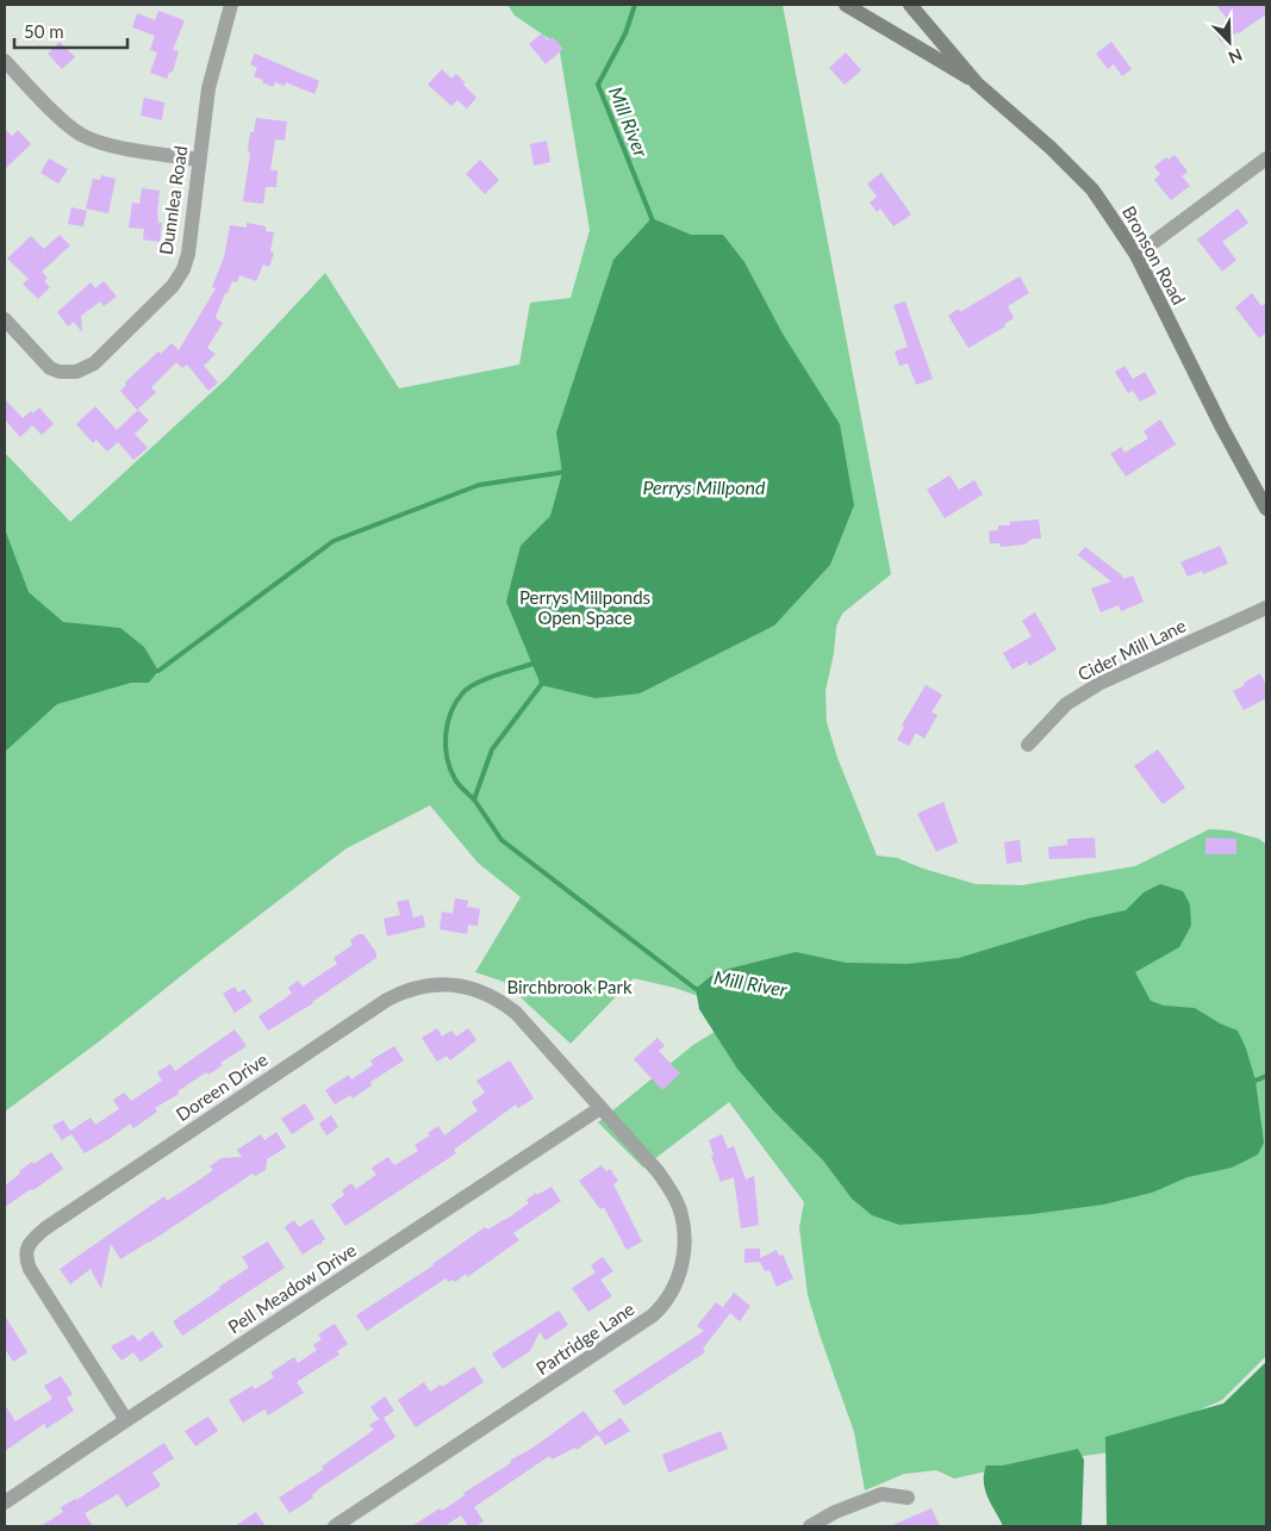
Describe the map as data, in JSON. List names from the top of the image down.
{
  "streets": {
    "main road": ["Bronson Road"],
    "street": [
      "Dunnlea Road",
      "Cider Mill Lane",
      "Doreen Drive",
      "Pell Meadow Drive",
      "Partridge Lane"
    ]
  },
  "crossings": [
    ["Doreen Drive", "Pell Meadow Drive"],
    ["Doreen Drive", "Partridge Lane"],
    ["Pell Meadow Drive", "Partridge Lane"]
  ],
  "water": ["Mill River", "Perrys Millpond"],
  "parks": ["Perrys Millponds Open Space", "Birchbrook Park"],
  "scale_bar": "50 m",
  "north": "bottom right"
}
